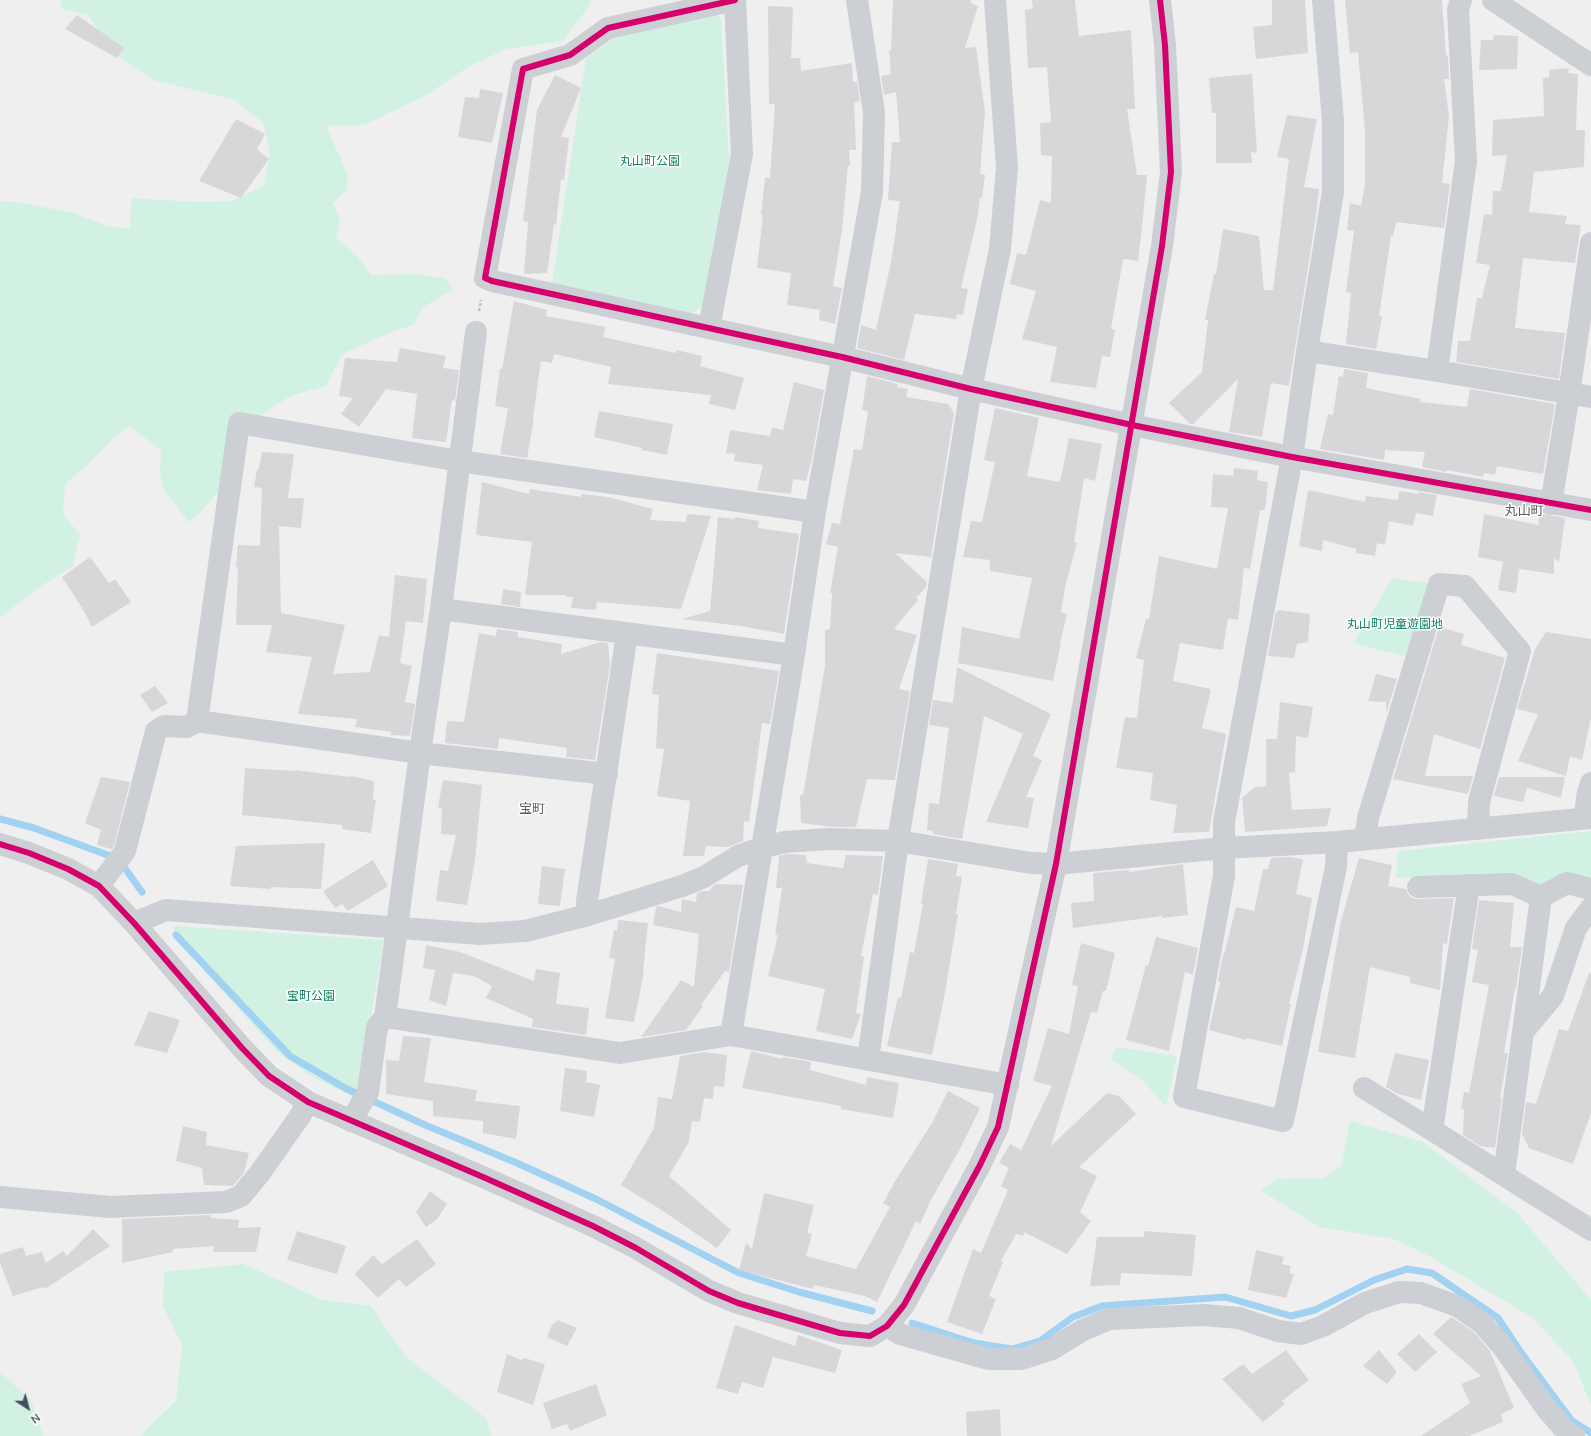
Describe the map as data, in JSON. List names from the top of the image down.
{
  "districts": ["丸山町", "宝町"],
  "parks": ["丸山町公園", "丸山町児童遊園地", "宝町公園"],
  "north": "bottom right"
}
